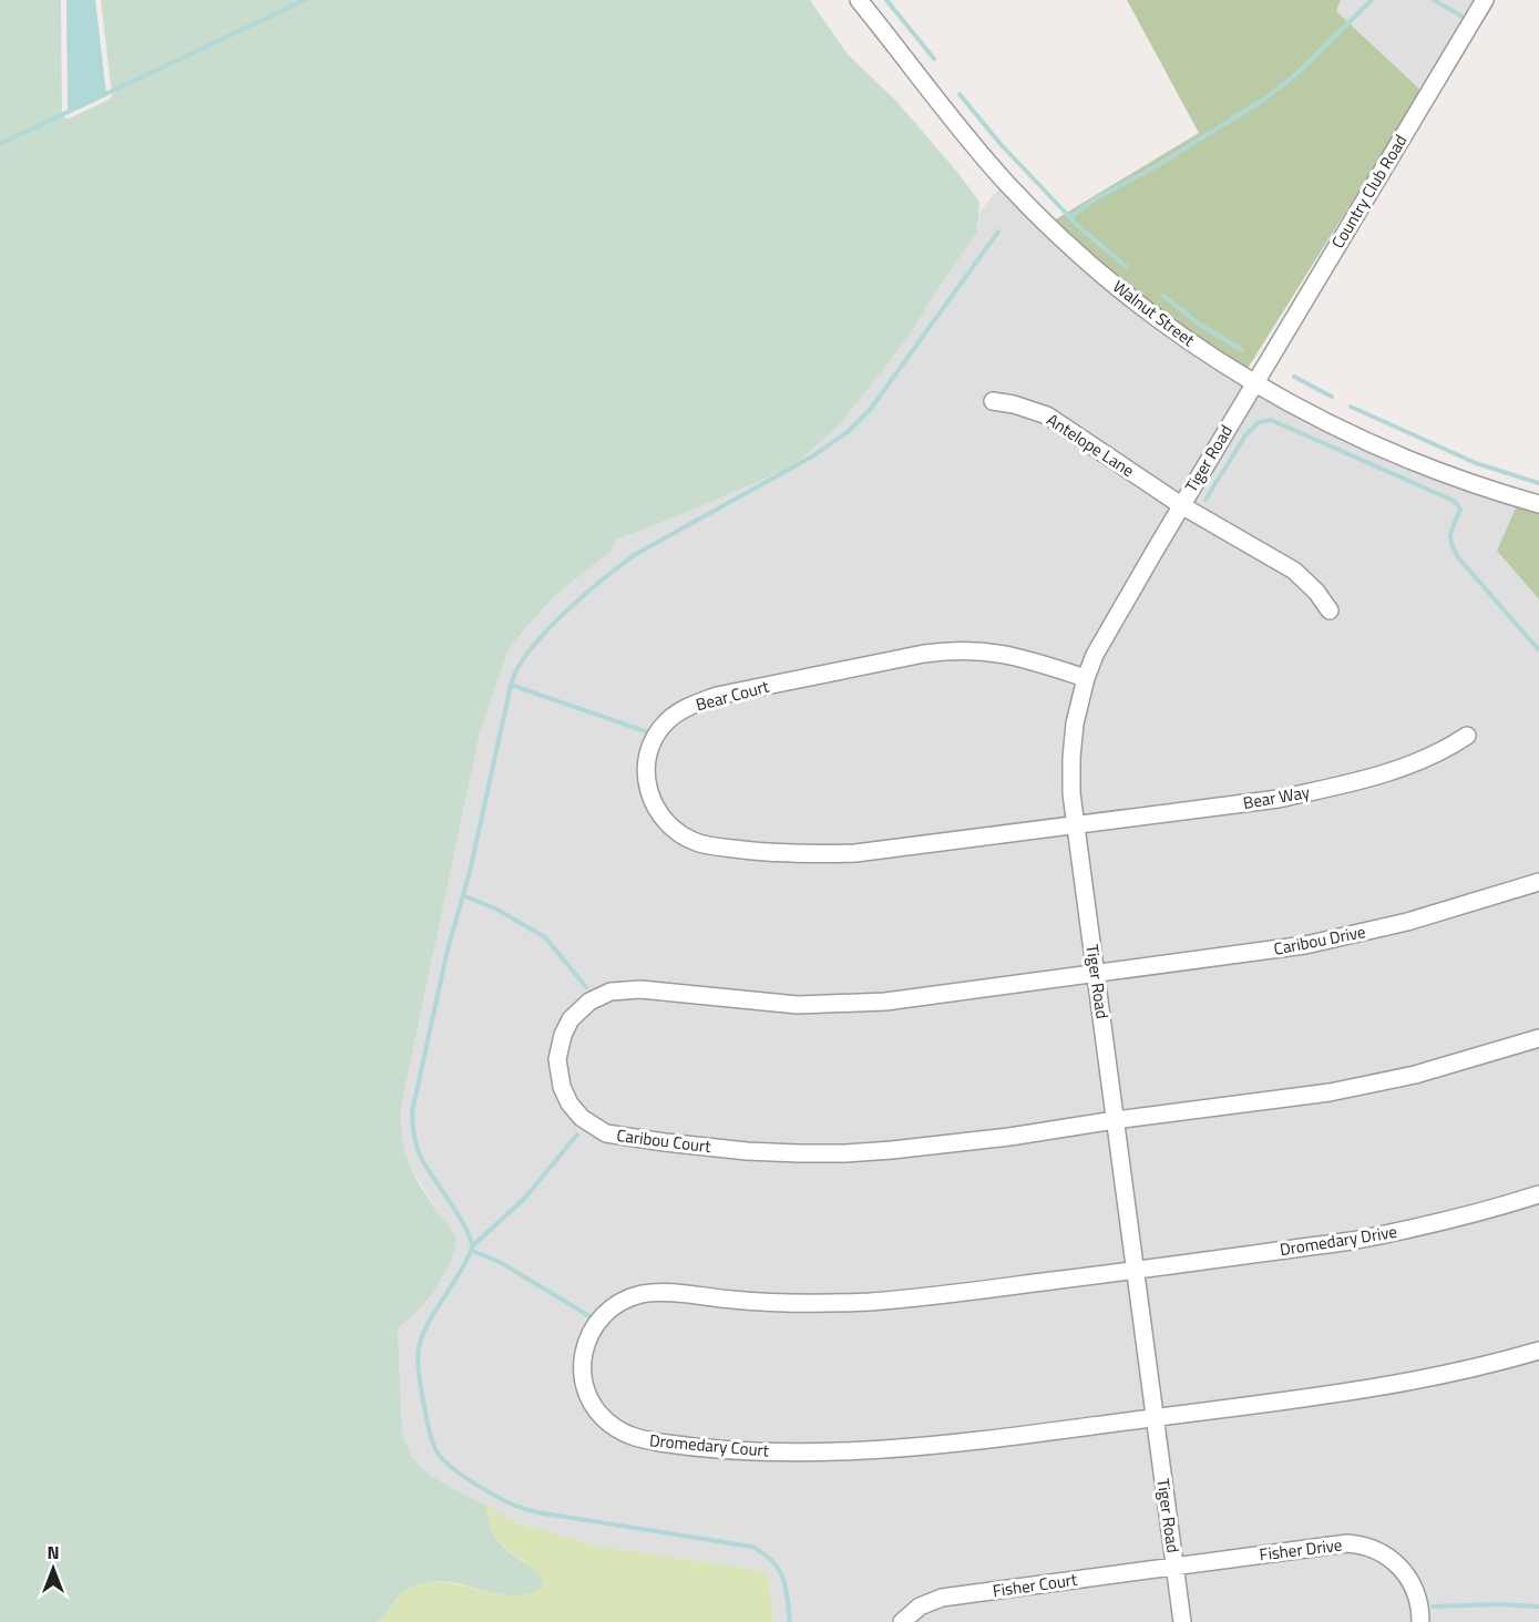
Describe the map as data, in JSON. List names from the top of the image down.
{
  "streets": {
    "street": [
      "Country Club Road",
      "Walnut Street",
      "Antelope Lane",
      "Tiger Road",
      "Bear Court",
      "Bear Way",
      "Caribou Drive",
      "Caribou Court",
      "Dromedary Drive",
      "Dromedary Court",
      "Fisher Drive",
      "Fisher Court"
    ]
  },
  "crossings": [
    ["Country Club Road", "Walnut Street"],
    ["Country Club Road", "Tiger Road"],
    ["Walnut Street", "Tiger Road"],
    ["Antelope Lane", "Tiger Road"],
    ["Tiger Road", "Bear Court"],
    ["Tiger Road", "Bear Way"],
    ["Tiger Road", "Caribou Drive"],
    ["Tiger Road", "Caribou Court"],
    ["Tiger Road", "Dromedary Drive"],
    ["Tiger Road", "Dromedary Court"],
    ["Tiger Road", "Fisher Drive"],
    ["Tiger Road", "Fisher Court"],
    ["Bear Court", "Bear Way"],
    ["Caribou Drive", "Caribou Court"],
    ["Dromedary Drive", "Dromedary Court"],
    ["Fisher Drive", "Fisher Court"]
  ],
  "north": "top"
}
